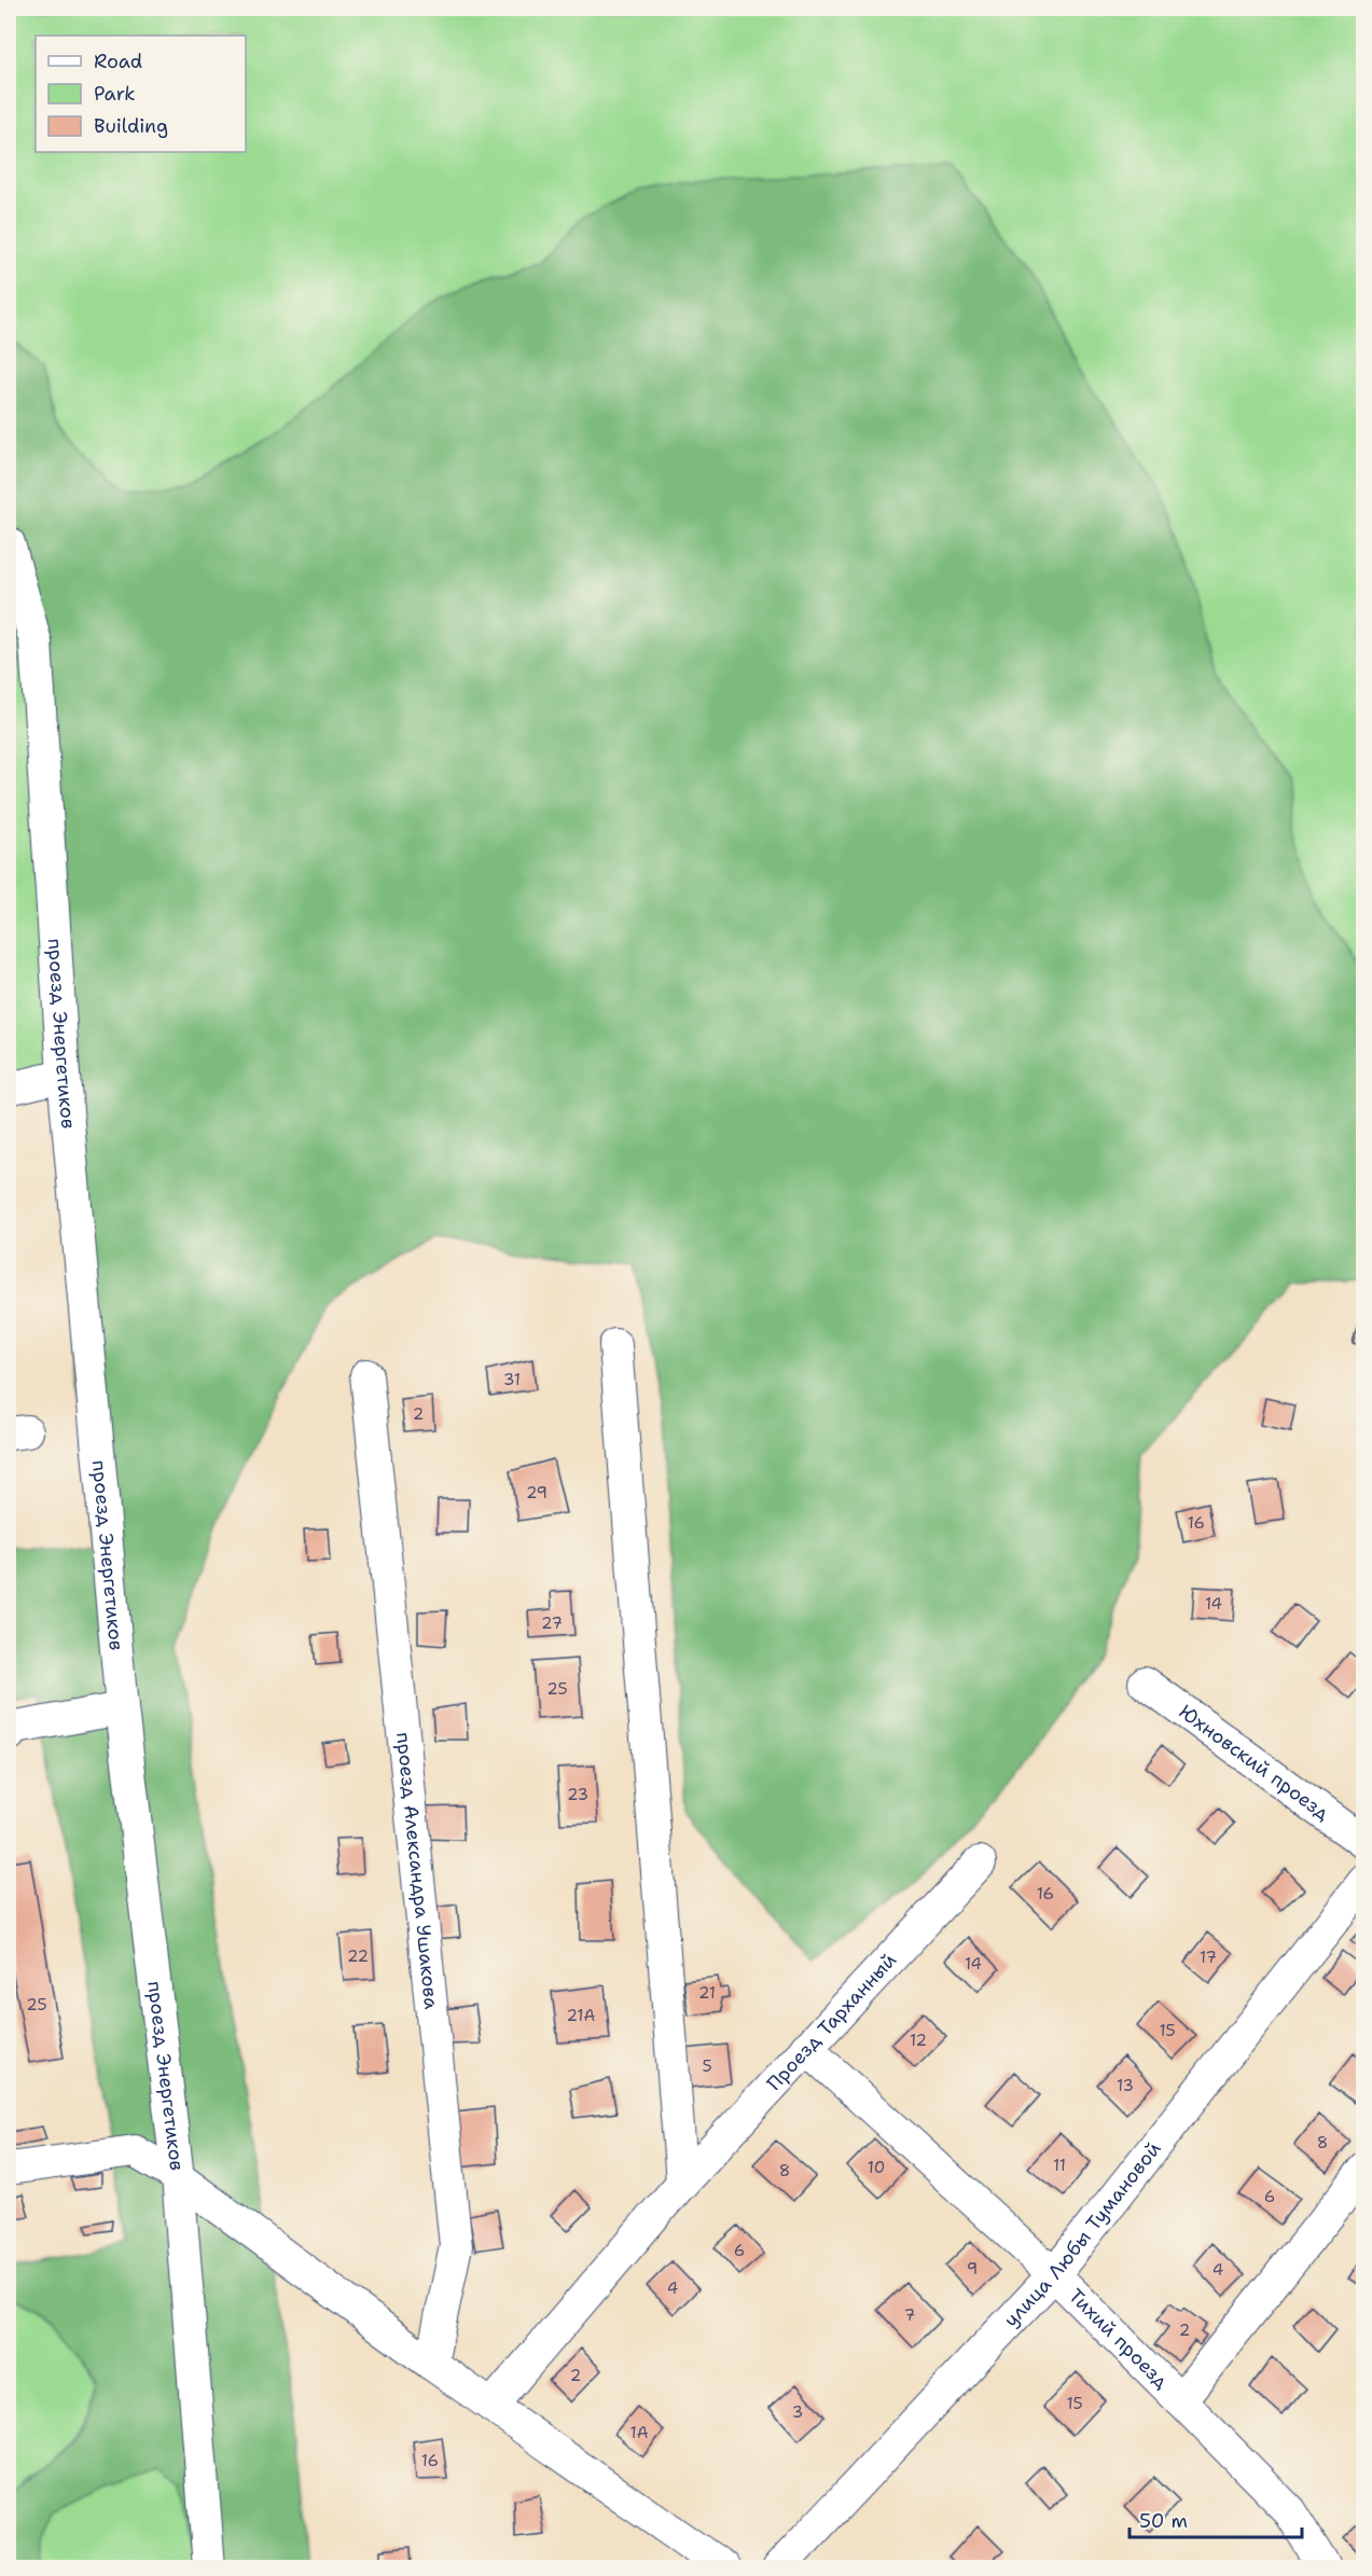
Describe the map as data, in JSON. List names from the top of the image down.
{
  "streets": {
    "street": [
      "проезд Энергетиков",
      "Юхновский проезд",
      "проезд Александра Ушакова",
      "Проезд Тарханный",
      "улица Любы Тумановой",
      "Тихий проезд"
    ]
  },
  "crossings": [
    ["Проезд Тарханный", "Тихий проезд"],
    ["улица Любы Тумановой", "Тихий проезд"]
  ],
  "house_numbers": [
    "31",
    "2",
    "29",
    "16",
    "14",
    "27",
    "25",
    "23",
    "16",
    "22",
    "17",
    "14",
    "21",
    "25",
    "21А",
    "15",
    "12",
    "5",
    "13",
    "8",
    "11",
    "10",
    "8",
    "6",
    "6",
    "9",
    "4",
    "4",
    "7",
    "2",
    "2",
    "15",
    "3",
    "1А",
    "16"
  ],
  "legend": ["Road", "Park", "Building"],
  "scale_bar": "50 m"
}
